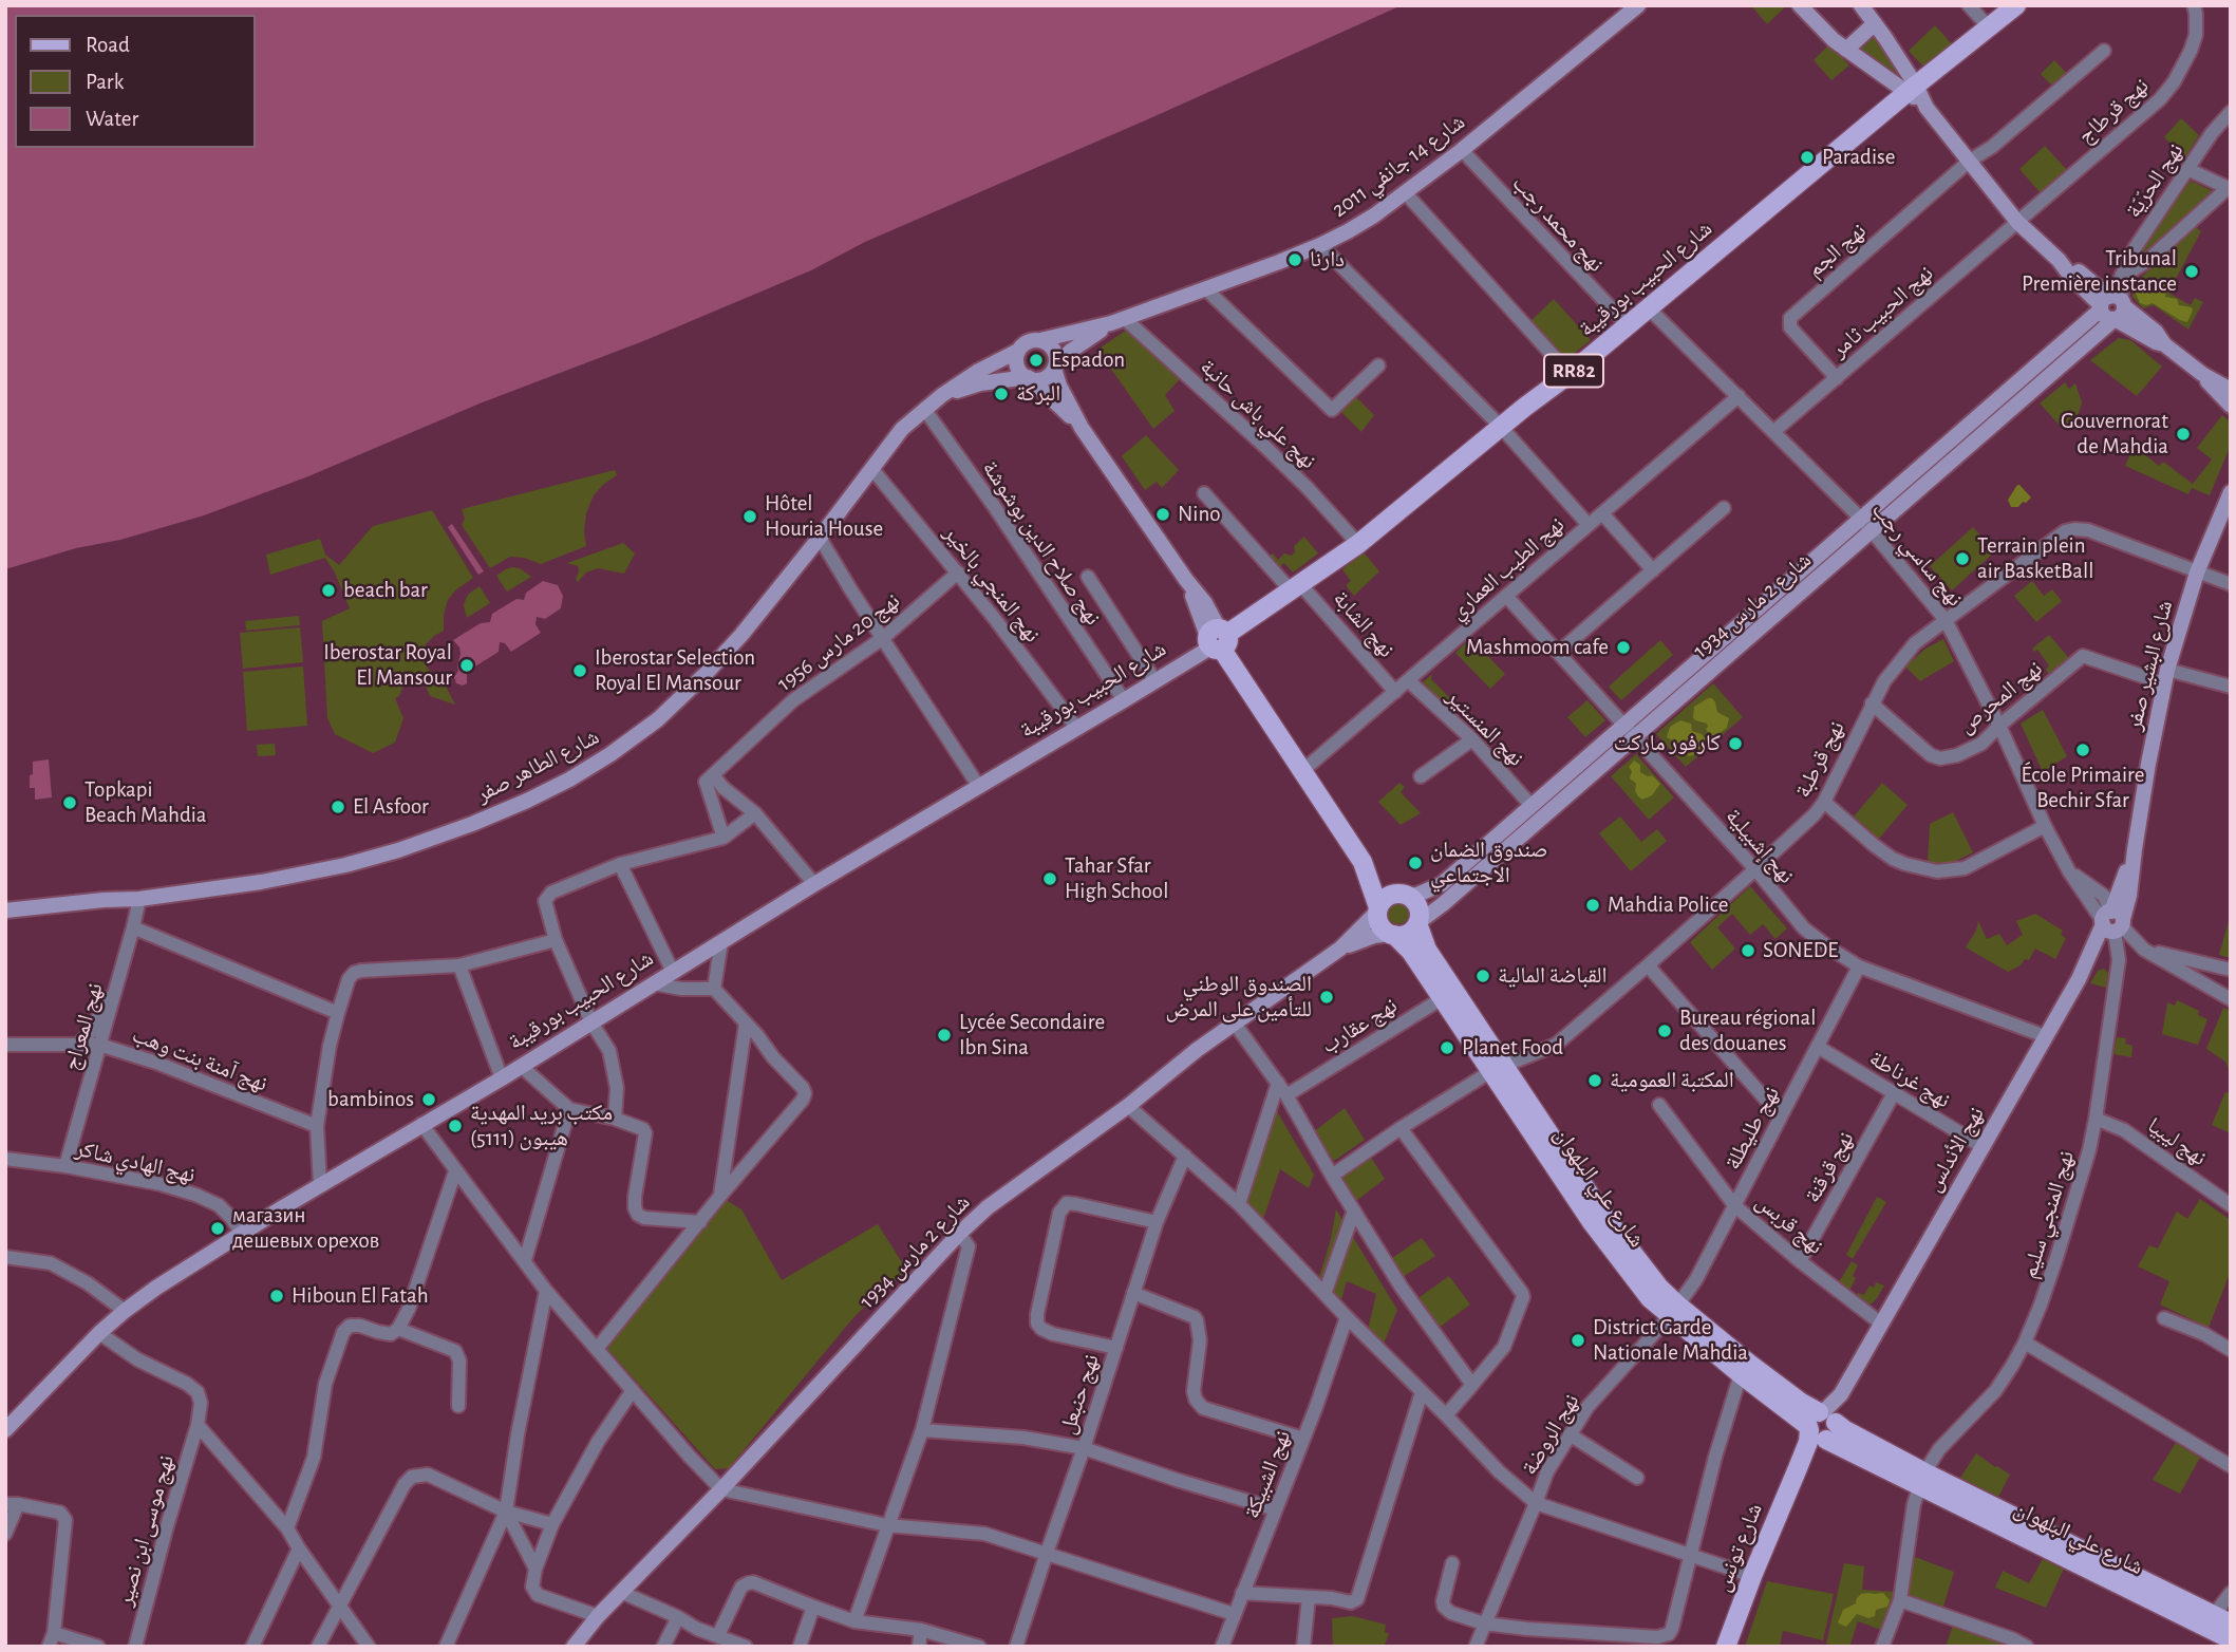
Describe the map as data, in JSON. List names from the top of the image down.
{
  "streets": {
    "main road": [
      "شارع الحبيب بورقيبة",
      "RR82",
      "شارع علي البلهوان",
      "شارع تونس"
    ],
    "street": [
      "نهج قرطاج",
      "شارع 14 جانفي 2011",
      "نهج الحرّيّة",
      "نهج محمد رجب",
      "نهج الجم",
      "نهج الحبيب ثامر",
      "نهج علي باش حانبة",
      "نهج صلاح الدين بوشوشة",
      "نهج ساسي رجب",
      "نهج الطيب العماري",
      "نهج المنجي بالخير",
      "شارع 2 مارس 1934",
      "نهج الشابة",
      "نهج 20 مارس 1956",
      "شارع البشير صفر",
      "نهج المحرص",
      "نهج المنستير",
      "نهج قرطبة",
      "شارع الطاهر صفر",
      "نهج إشبيلية",
      "نهج عقارب",
      "نهج المعراج",
      "نهج آمنة بنت وهب",
      "نهج غرناطة",
      "نهج طليطلة",
      "نهج ليبيا",
      "نهج الأندلس",
      "نهج الهادي شاكر",
      "نهج قرقنة",
      "نهج المنجي سليم",
      "نهج قربس",
      "نهج حنبعل",
      "نهج الروضة",
      "نهج الشبيكة",
      "نهج موسى ابن نصير"
    ]
  },
  "crossings": [
    ["نهج قرطاج", "نهج الحبيب ثامر"],
    ["شارع 14 جانفي 2011", "نهج محمد رجب"],
    ["شارع 14 جانفي 2011", "نهج علي باش حانبة"],
    ["شارع 14 جانفي 2011", "شارع الطاهر صفر"],
    ["نهج محمد رجب", "شارع الحبيب بورقيبة"],
    ["نهج الجم", "نهج الحبيب ثامر"],
    ["شارع الحبيب بورقيبة", "نهج علي باش حانبة"],
    ["شارع الحبيب بورقيبة", "نهج صلاح الدين بوشوشة"],
    ["شارع الحبيب بورقيبة", "نهج ساسي رجب"],
    ["شارع الحبيب بورقيبة", "نهج المنجي بالخير"],
    ["شارع الحبيب بورقيبة", "نهج الشابة"],
    ["شارع الحبيب بورقيبة", "نهج الهادي شاكر"],
    ["نهج الحبيب ثامر", "نهج ساسي رجب"],
    ["نهج صلاح الدين بوشوشة", "شارع الطاهر صفر"],
    ["نهج ساسي رجب", "نهج الطيب العماري"],
    ["نهج ساسي رجب", "شارع 2 مارس 1934"],
    ["نهج ساسي رجب", "شارع البشير صفر"],
    ["نهج ساسي رجب", "نهج المحرص"],
    ["نهج ساسي رجب", "نهج قرطبة"],
    ["نهج ساسي رجب", "نهج الأندلس"],
    ["نهج ساسي رجب", "نهج المنجي سليم"],
    ["نهج الطيب العماري", "نهج الشابة"],
    ["نهج الطيب العماري", "نهج المنستير"],
    ["نهج الطيب العماري", "نهج إشبيلية"],
    ["نهج المنجي بالخير", "نهج 20 مارس 1956"],
    ["نهج المنجي بالخير", "شارع الطاهر صفر"],
    ["شارع 2 مارس 1934", "نهج المنستير"],
    ["شارع 2 مارس 1934", "نهج إشبيلية"],
    ["شارع 2 مارس 1934", "شارع علي البلهوان"],
    ["شارع البشير صفر", "نهج المحرص"],
    ["شارع البشير صفر", "نهج قرطبة"],
    ["شارع البشير صفر", "نهج الأندلس"],
    ["شارع البشير صفر", "نهج المنجي سليم"],
    ["نهج المحرص", "نهج قرطبة"],
    ["نهج قرطبة", "نهج إشبيلية"],
    ["نهج قرطبة", "شارع علي البلهوان"],
    ["شارع الطاهر صفر", "نهج المعراج"],
    ["نهج إشبيلية", "نهج طليطلة"],
    ["نهج إشبيلية", "نهج الأندلس"],
    ["نهج عقارب", "شارع علي البلهوان"],
    ["نهج المعراج", "نهج آمنة بنت وهب"],
    ["نهج المعراج", "نهج الهادي شاكر"],
    ["نهج غرناطة", "نهج طليطلة"],
    ["نهج غرناطة", "نهج الأندلس"],
    ["نهج غرناطة", "نهج قرقنة"],
    ["نهج طليطلة", "شارع علي البلهوان"],
    ["نهج طليطلة", "نهج قربس"],
    ["نهج طليطلة", "نهج الروضة"],
    ["نهج ليبيا", "نهج المنجي سليم"],
    ["نهج الأندلس", "شارع علي البلهوان"],
    ["نهج الأندلس", "نهج المنجي سليم"],
    ["نهج الأندلس", "نهج قربس"],
    ["نهج الأندلس", "شارع تونس"],
    ["نهج قرقنة", "نهج قربس"],
    ["شارع علي البلهوان", "نهج المنجي سليم"],
    ["شارع علي البلهوان", "نهج الروضة"],
    ["شارع علي البلهوان", "شارع تونس"]
  ],
  "places": [
    "Paradise",
    "دارنا",
    "Tribunal Première instance",
    "Espadon",
    "البركة",
    "Gouvernorat de Mahdia",
    "Nino",
    "Hôtel Houria House",
    "Terrain plein air BasketBall",
    "beach bar",
    "Mashmoom cafe",
    "Iberostar Royal El Mansour",
    "Iberostar Selection Royal El Mansour",
    "كارفور ماركت",
    "École Primaire Bechir Sfar",
    "Topkapi Beach Mahdia",
    "El Asfoor",
    "صندوق الضمان الاجتماعي",
    "Tahar Sfar High School",
    "Mahdia Police",
    "SONEDE",
    "القباضة المالية",
    "الصندوق الوطني للتأمين على المرض",
    "Bureau régional des douanes",
    "Lycée Secondaire Ibn Sina",
    "Planet Food",
    "المكتبة العمومية",
    "bambinos",
    "مكتب بريد المهدية هيبون (5111)",
    "магазин дешевых орехов",
    "Hiboun El Fatah",
    "District Garde Nationale Mahdia"
  ],
  "legend": ["Road", "Park", "Water"]
}
